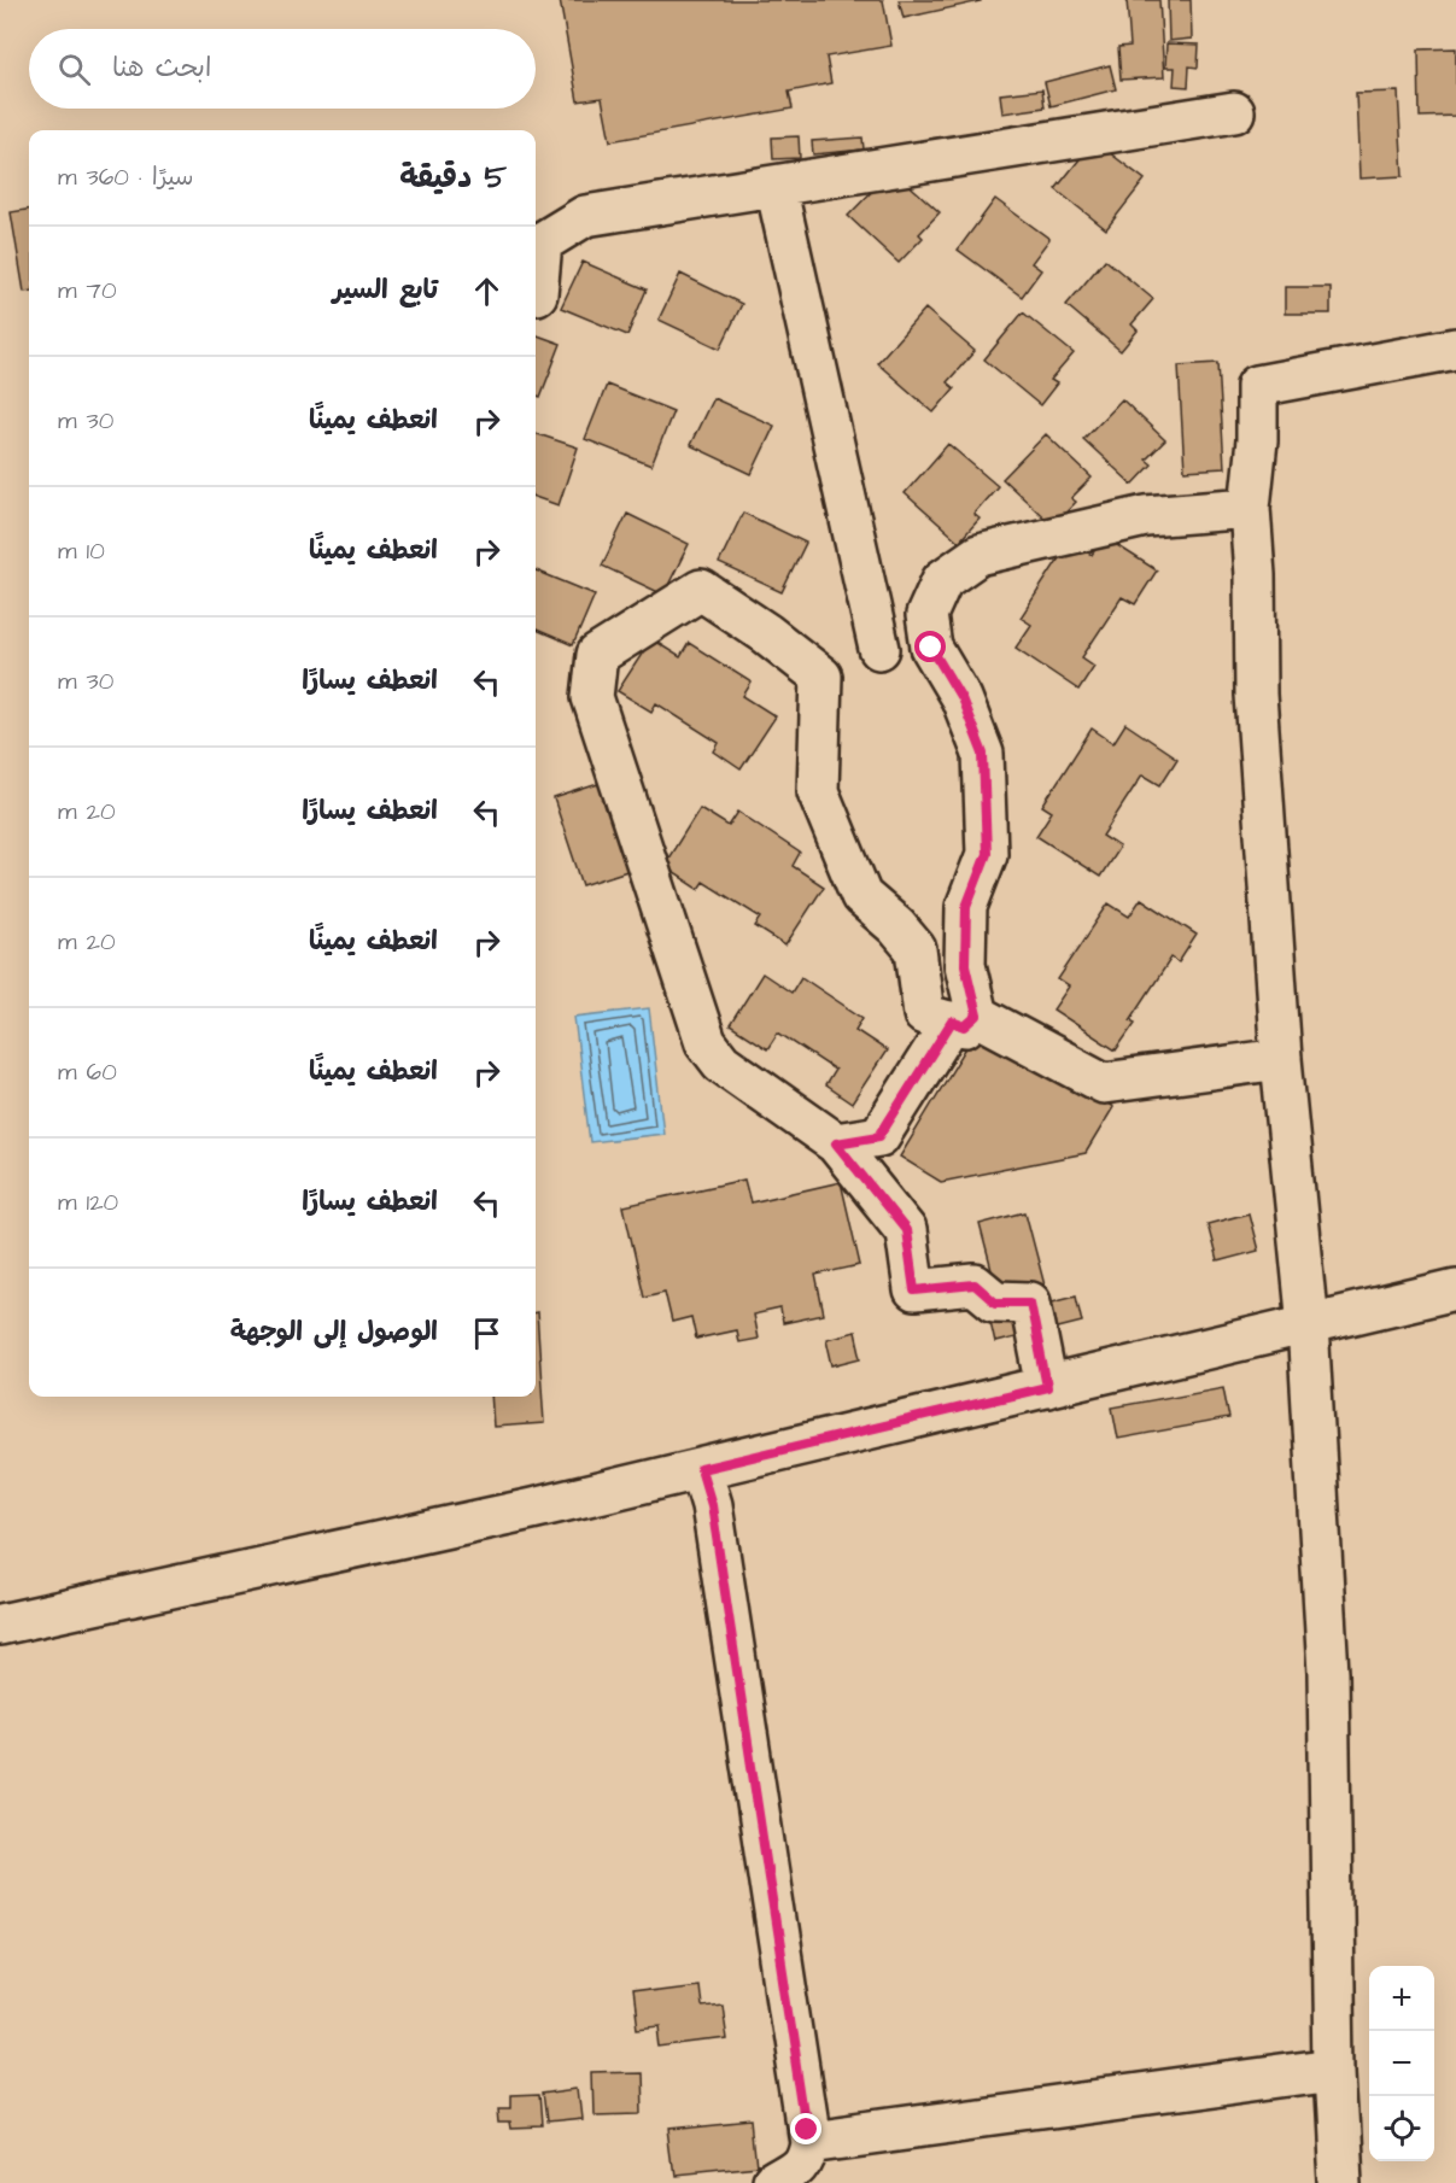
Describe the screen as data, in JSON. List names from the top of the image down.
{
  "page": {
    "search": "ابحث هنا",
    "heading": ["5 دقيقة", "سيرًا · 360 m"],
    "list": [
      ["تابع السير", "70 m"],
      ["انعطف يمينًا", "30 m"],
      ["انعطف يمينًا", "10 m"],
      ["انعطف يسارًا", "30 m"],
      ["انعطف يسارًا", "20 m"],
      ["انعطف يمينًا", "20 m"],
      ["انعطف يمينًا", "60 m"],
      ["انعطف يسارًا", "120 m"],
      "الوصول إلى الوجهة"
    ],
    "map_buttons": ["+", "−"]
  }
}
